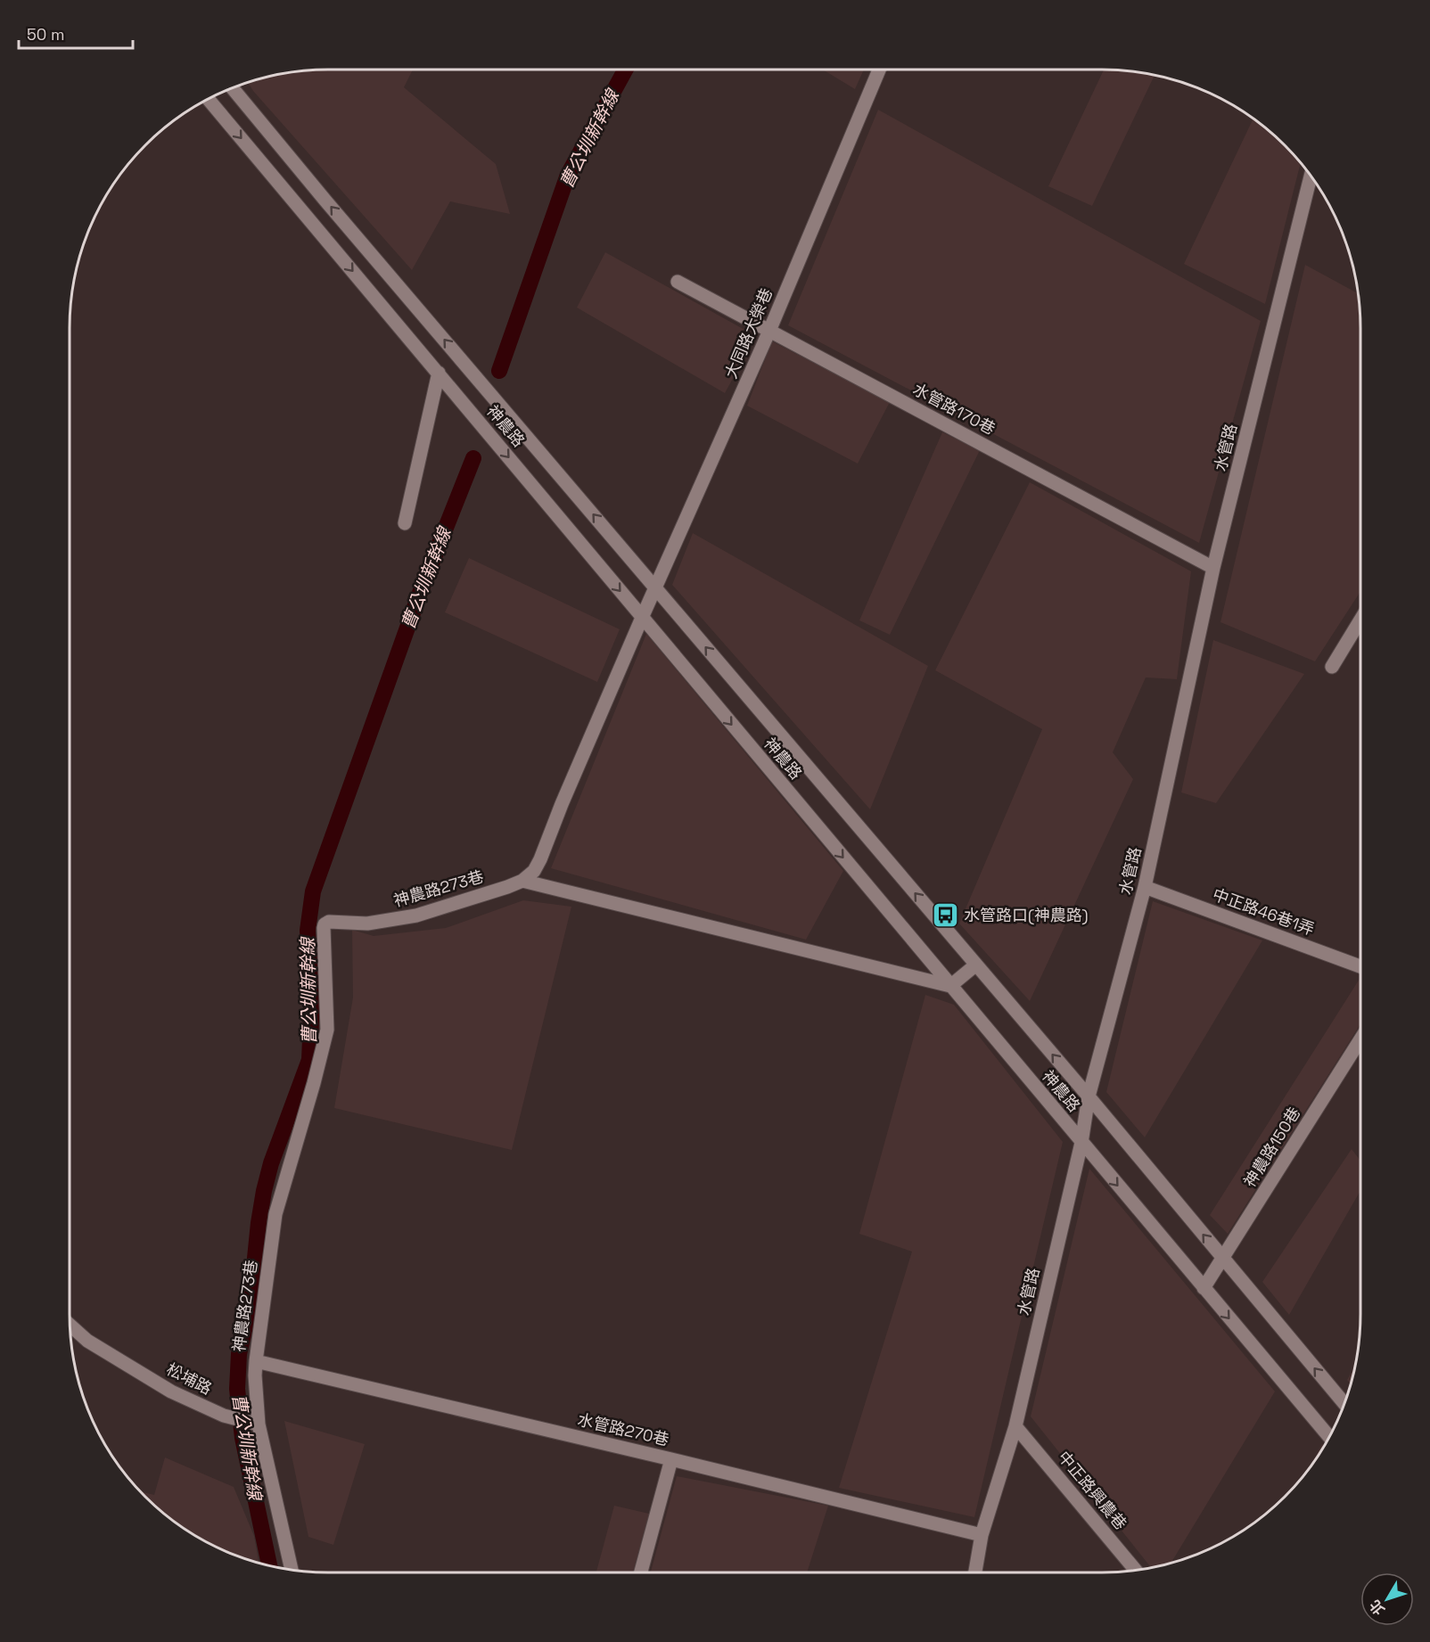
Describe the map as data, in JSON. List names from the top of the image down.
{
  "streets": {
    "street": [
      "大同路大榮巷",
      "水管路170巷",
      "神農路",
      "水管路",
      "神農路273巷",
      "中正路46巷1弄",
      "神農路150巷",
      "松埔路",
      "水管路270巷",
      "中正路興農巷"
    ]
  },
  "crossings": [
    ["大同路大榮巷", "水管路170巷"],
    ["大同路大榮巷", "神農路"],
    ["水管路170巷", "水管路"],
    ["神農路", "水管路"],
    ["神農路", "神農路150巷"],
    ["水管路", "中正路46巷1弄"],
    ["水管路", "水管路270巷"],
    ["水管路", "中正路興農巷"],
    ["神農路273巷", "松埔路"],
    ["神農路273巷", "水管路270巷"]
  ],
  "water": ["曹公圳新幹線"],
  "places": {
    "bus stop": ["水管路口(神農路)"]
  },
  "scale_bar": "50 m",
  "north": "bottom left"
}
